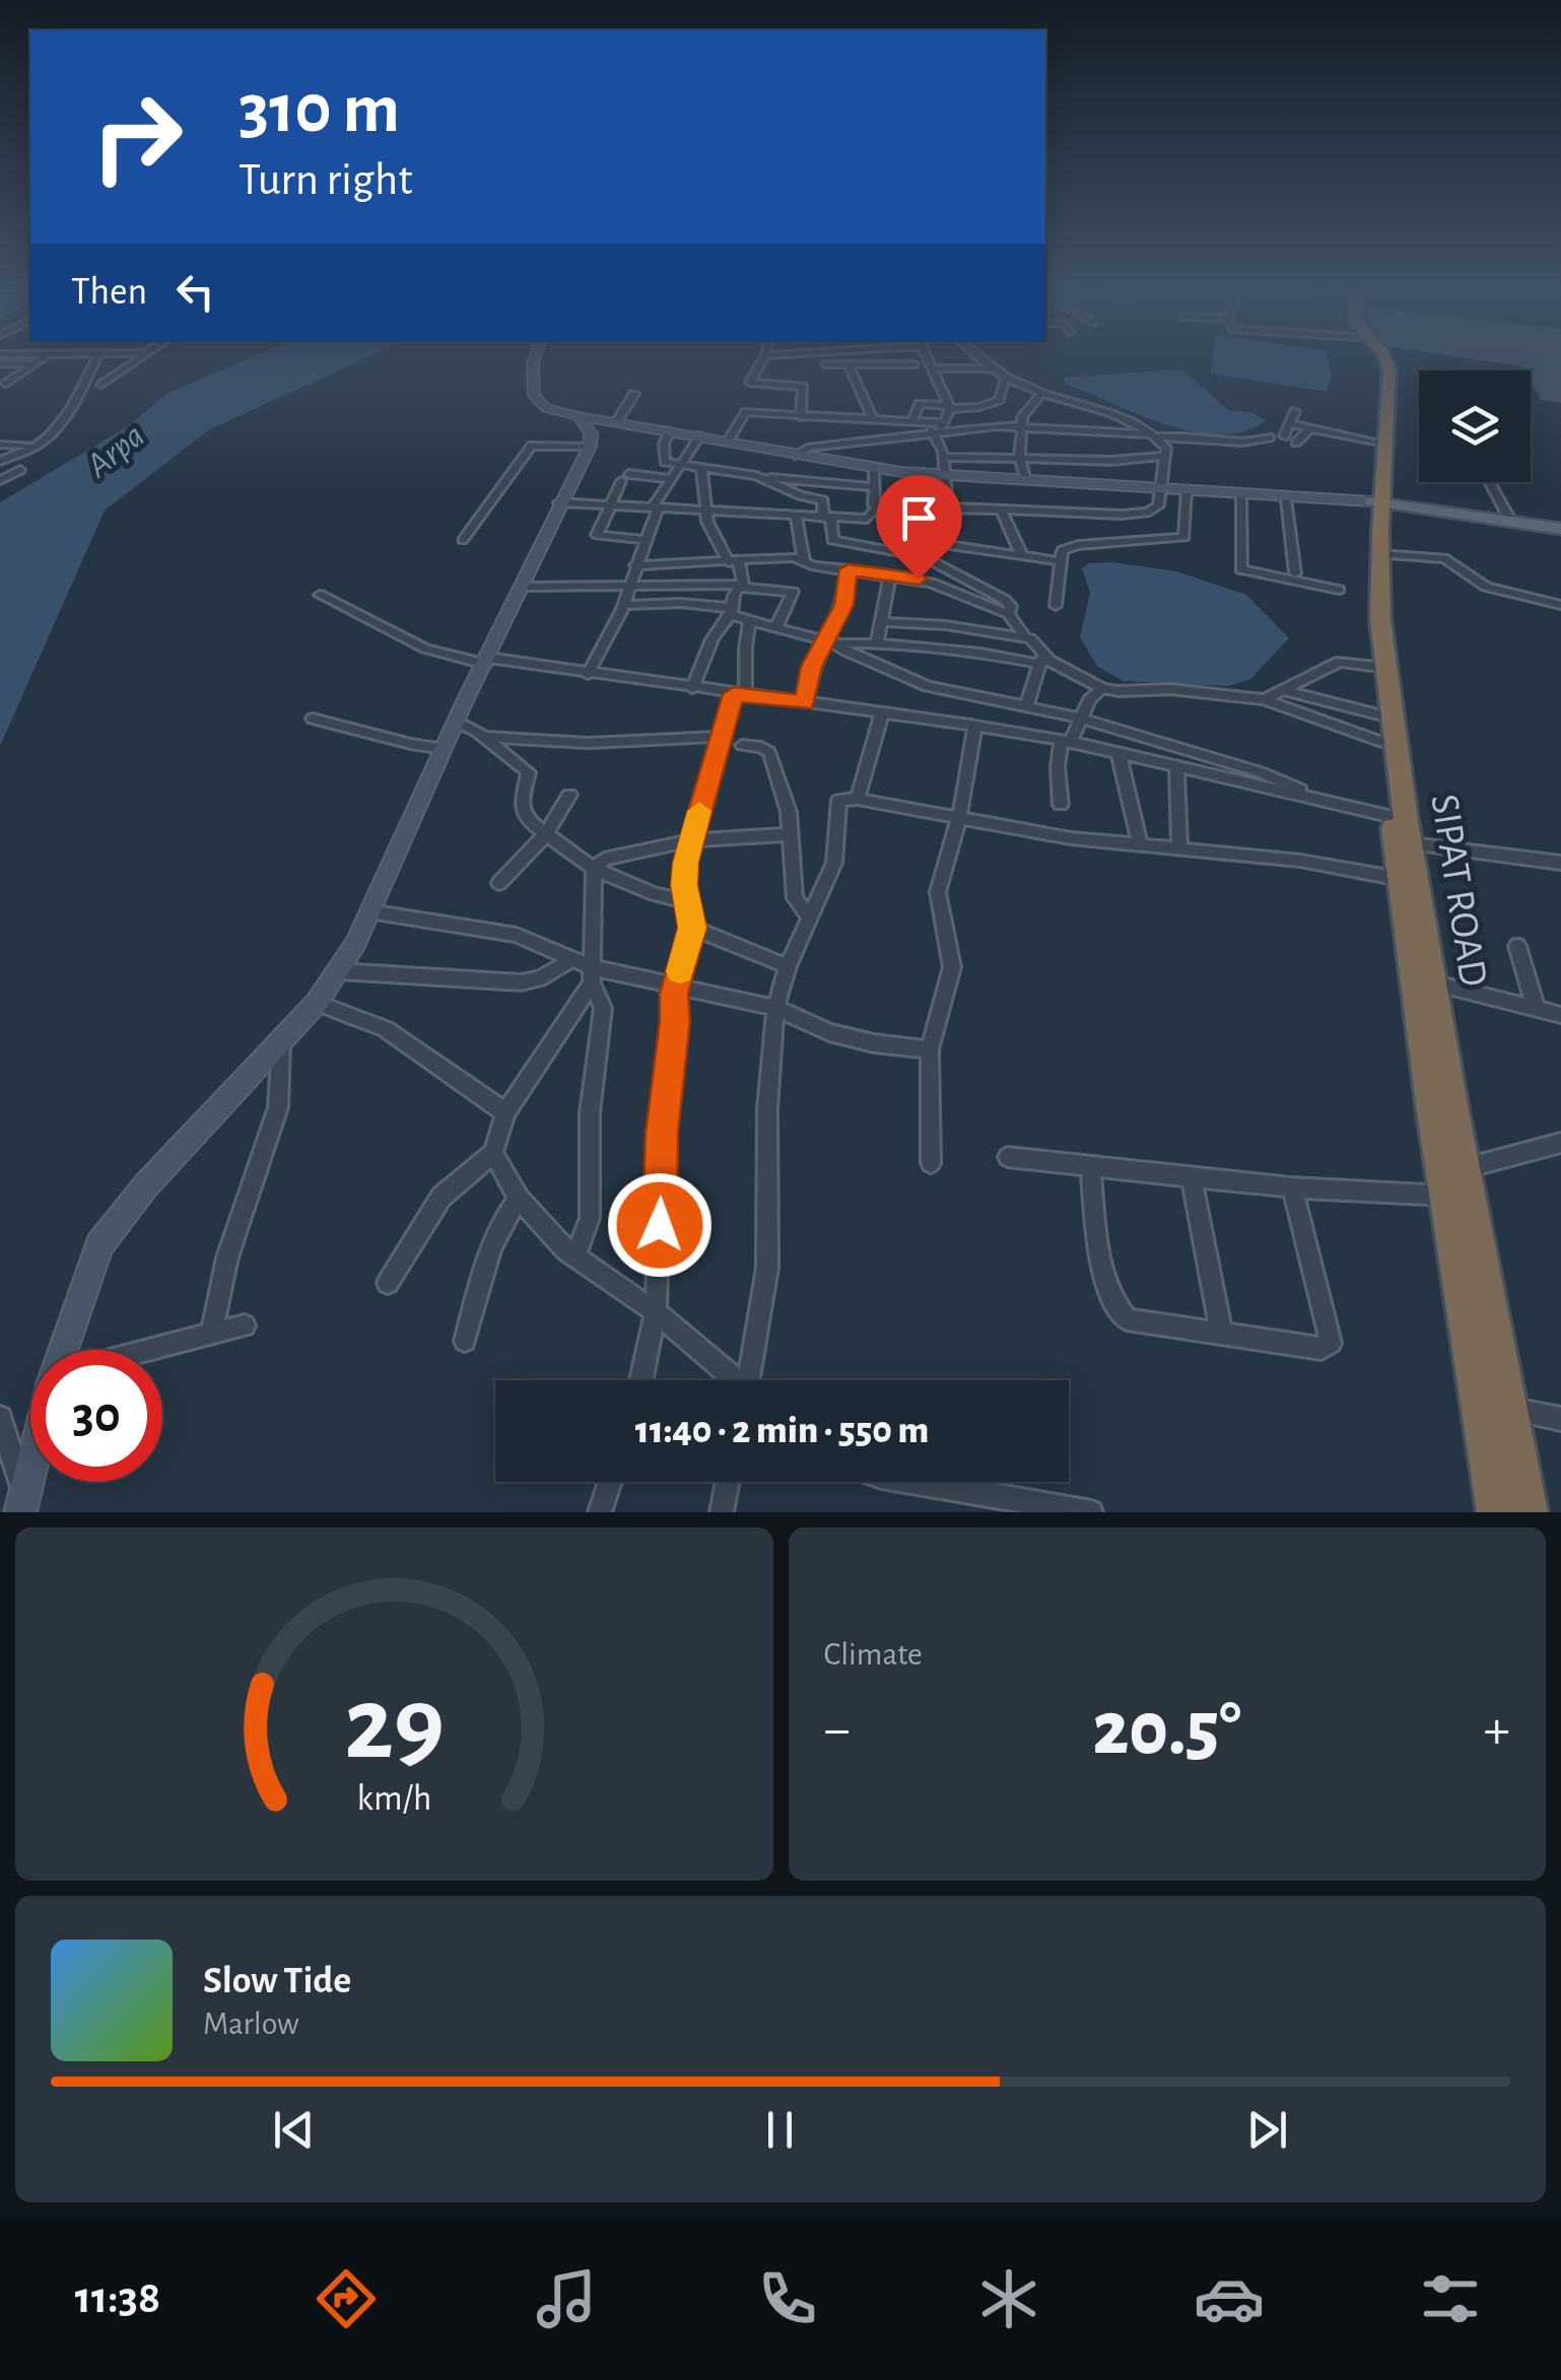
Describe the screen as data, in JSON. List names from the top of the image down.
{
  "streets": {
    "highway": ["SIPAT ROAD"]
  },
  "water": ["Arpa"],
  "page": {
    "turn": ["310 m", "Turn right"],
    "then": "Then",
    "limit": "30",
    "trip": "11:40 · 2 min · 550 m",
    "tile": "Climate",
    "heat": ["−", "20.5°", "+"],
    "song": ["Slow Tide", "Marlow"],
    "tabs": "11:38",
    "gauge": ["29", "km/h"]
  }
}
